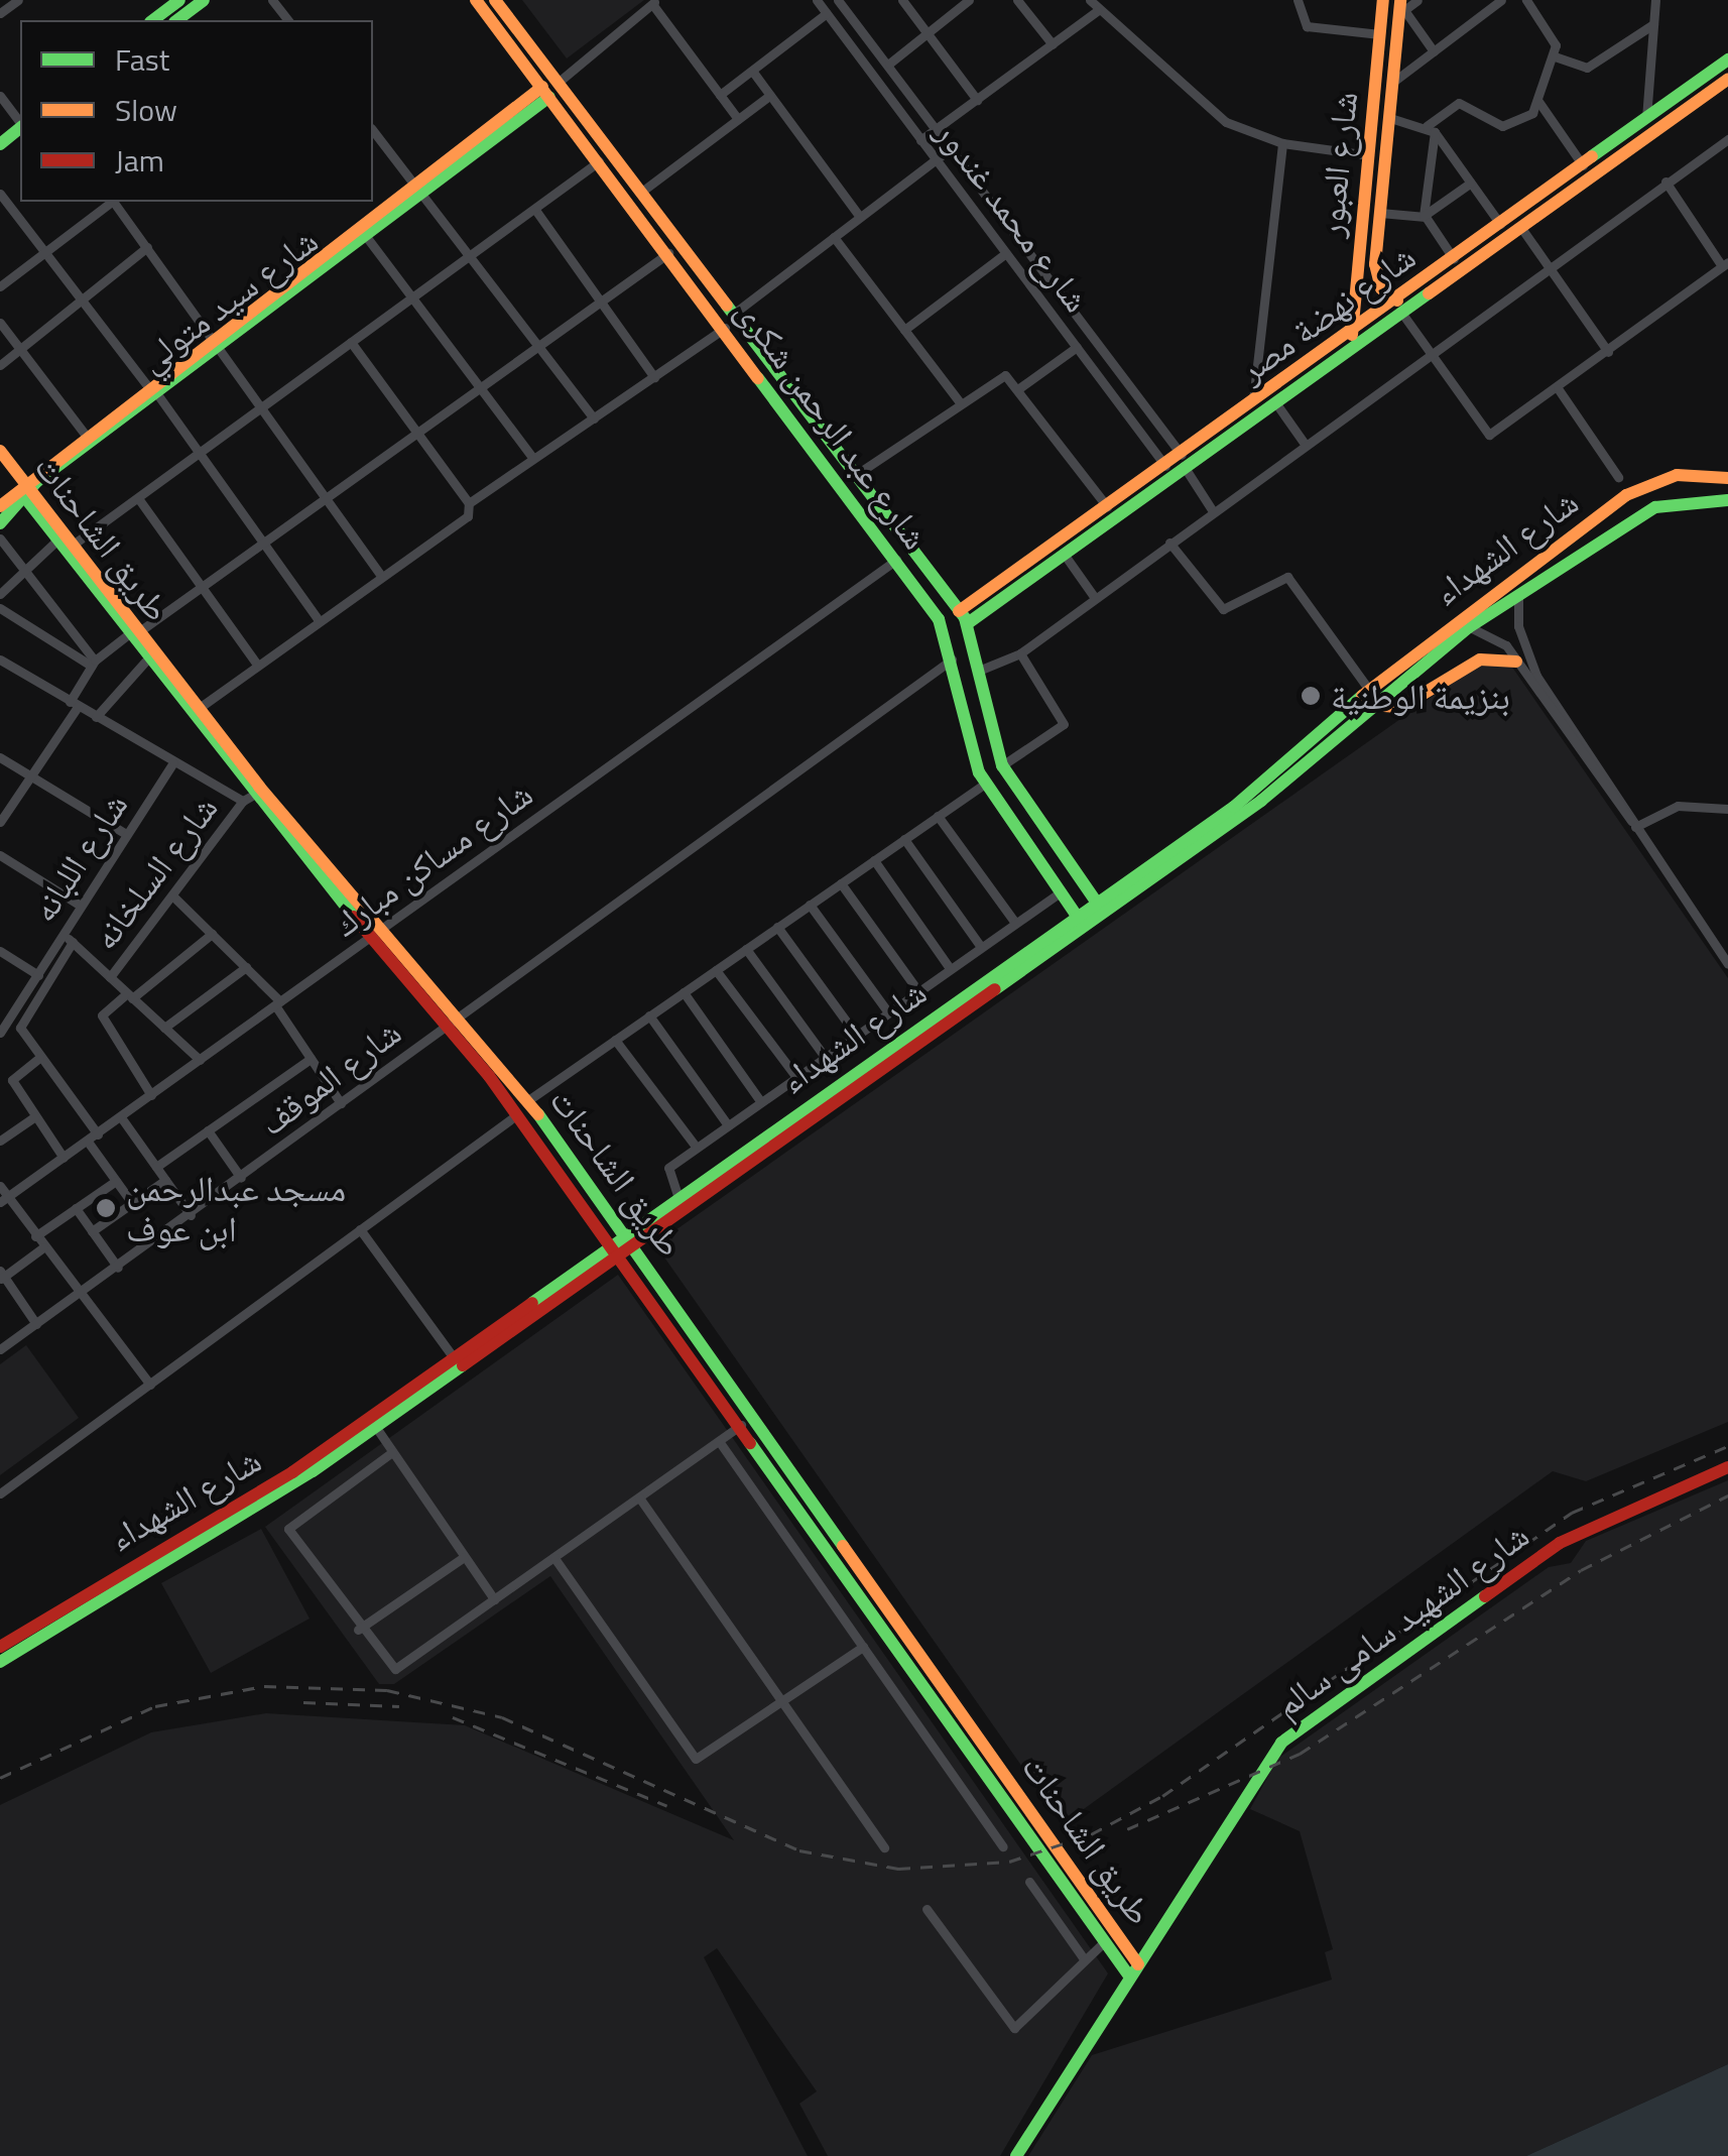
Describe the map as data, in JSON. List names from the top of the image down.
{
  "streets": {
    "main road": [
      "شارع العبور",
      "شارع سيد متولي",
      "شارع نهضة مصر",
      "شارع عبد الرحمن شكرى",
      "طريق الشاحنات",
      "شارع الشهداء",
      "شارع الشهيد سامى سالم"
    ],
    "street": [
      "شارع محمد غندور",
      "شارع اللبانه",
      "شارع مساكن مبارك",
      "شارع السلخانه",
      "شارع الموقف"
    ]
  },
  "crossings": [
    ["شارع العبور", "شارع نهضة مصر"],
    ["شارع محمد غندور", "شارع نهضة مصر"],
    ["شارع سيد متولي", "شارع عبد الرحمن شكرى"],
    ["شارع سيد متولي", "طريق الشاحنات"],
    ["شارع نهضة مصر", "شارع عبد الرحمن شكرى"],
    ["شارع عبد الرحمن شكرى", "شارع الشهداء"],
    ["شارع عبد الرحمن شكرى", "شارع مساكن مبارك"],
    ["شارع عبد الرحمن شكرى", "شارع الموقف"],
    ["طريق الشاحنات", "شارع الشهداء"],
    ["طريق الشاحنات", "شارع مساكن مبارك"],
    ["طريق الشاحنات", "شارع السلخانه"],
    ["طريق الشاحنات", "شارع الموقف"],
    ["طريق الشاحنات", "شارع الشهيد سامى سالم"]
  ],
  "places": ["بنزيمة الوطنية", "مسجد عبدالرحمن ابن عوف"],
  "legend": ["Fast", "Slow", "Jam"]
}
